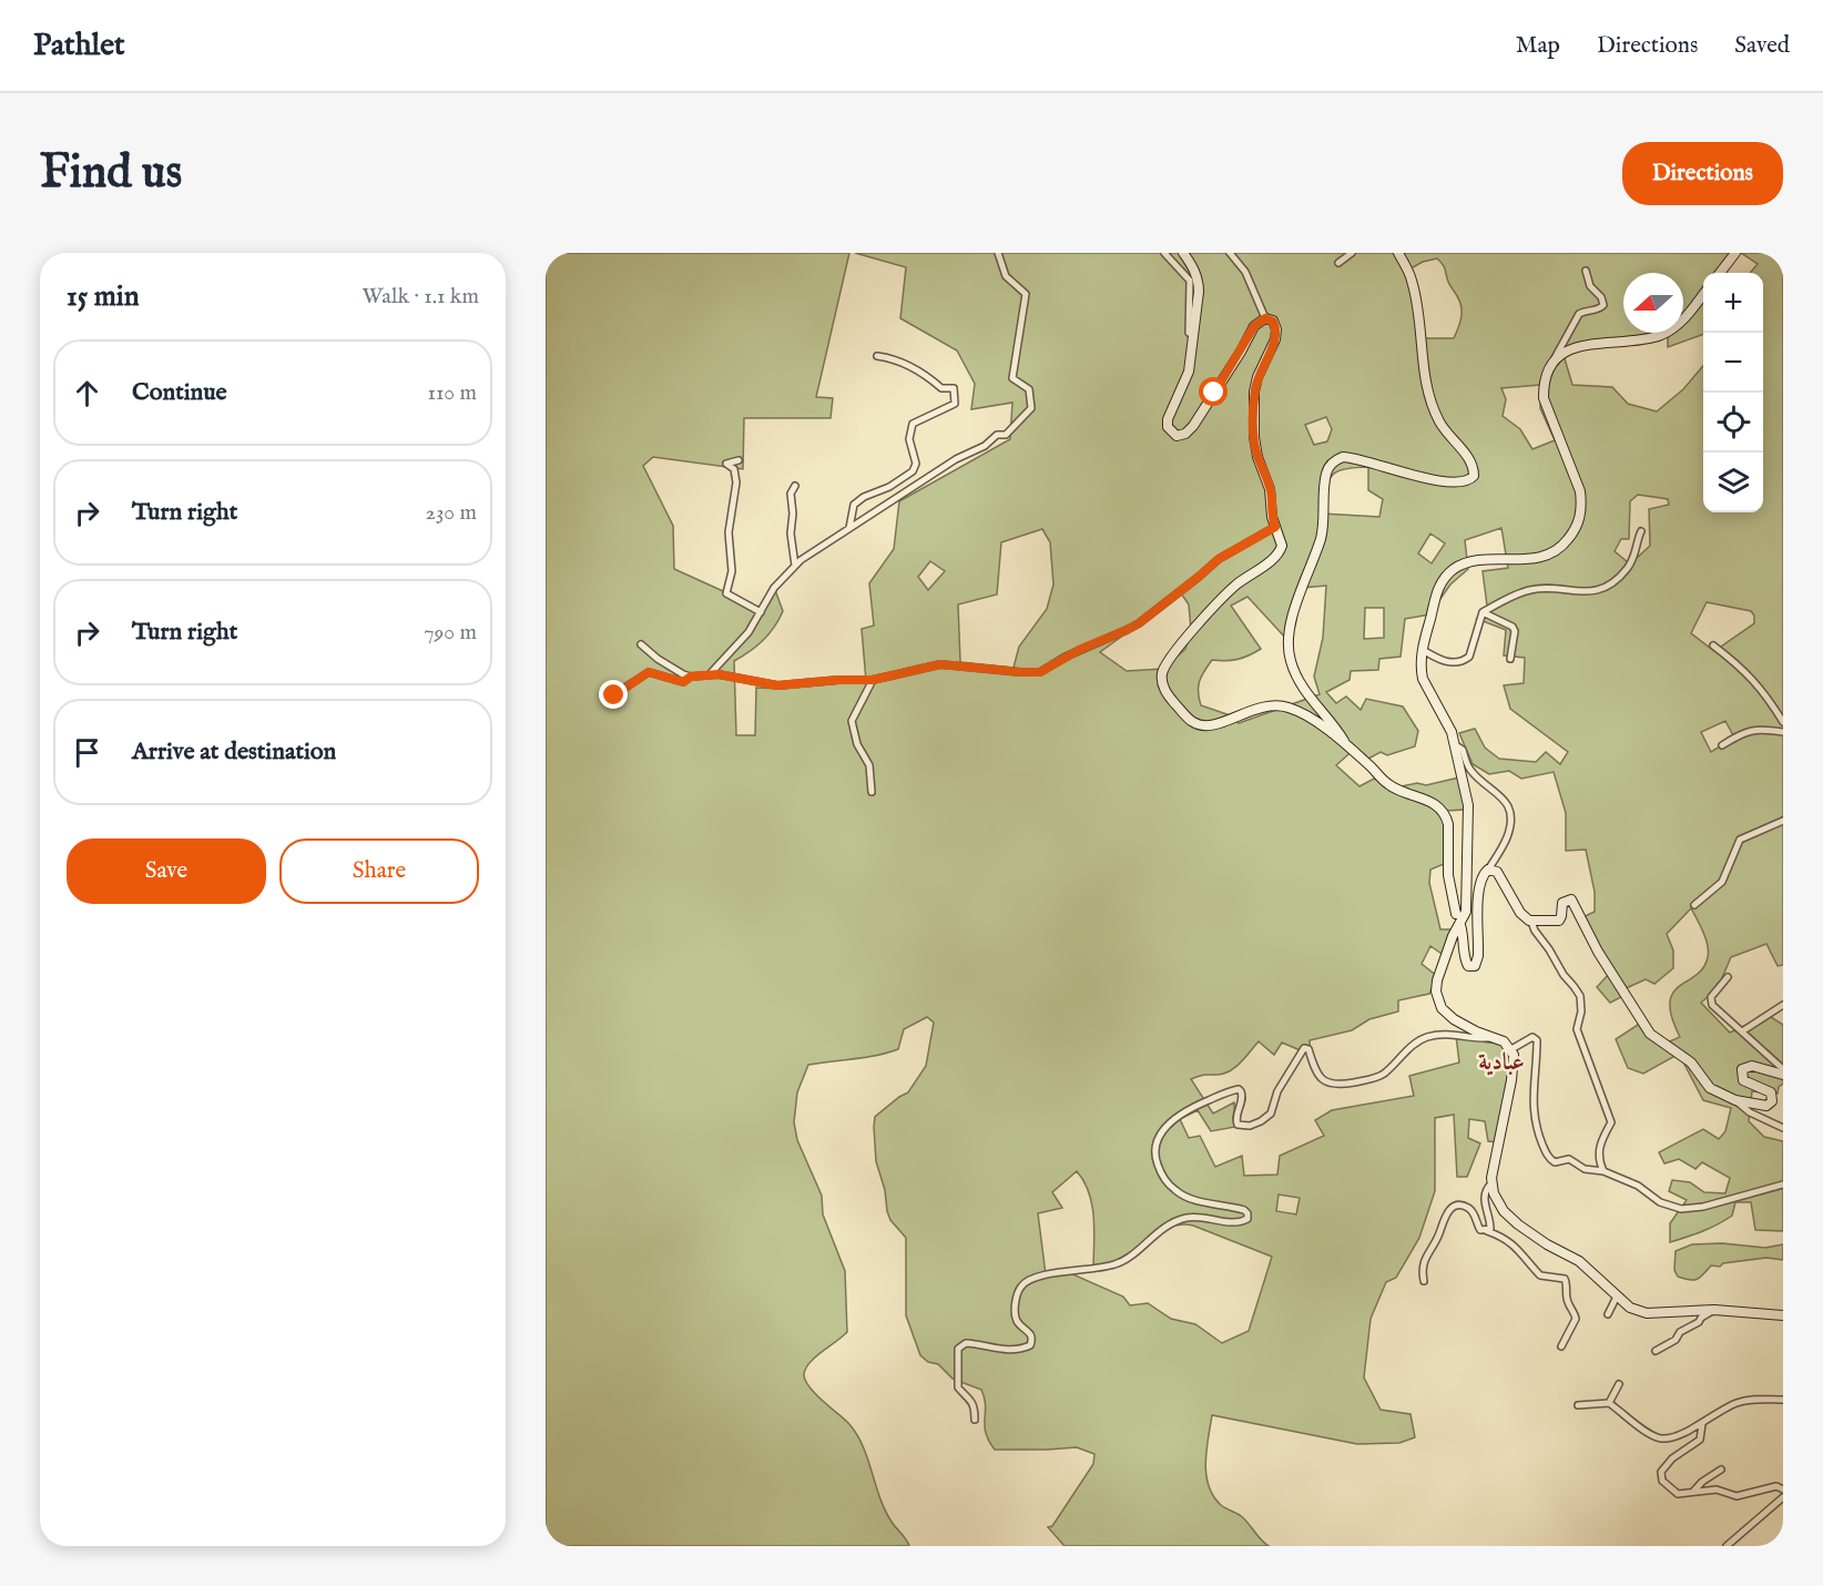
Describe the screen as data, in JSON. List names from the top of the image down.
{
  "districts": ["عبادية"],
  "north": "left",
  "page": {
    "header": "Pathlet",
    "nav": ["Map", "Directions", "Saved"],
    "buttons": [
      "Directions",
      ["Save", "Share"]
    ],
    "title": "Find us",
    "heading": ["15 min", "Walk · 1.1 km"],
    "map_buttons": ["+", "−"],
    "list": [
      ["Continue", "110 m"],
      ["Turn right", "230 m"],
      ["Turn right", "790 m"],
      "Arrive at destination"
    ]
  }
}
